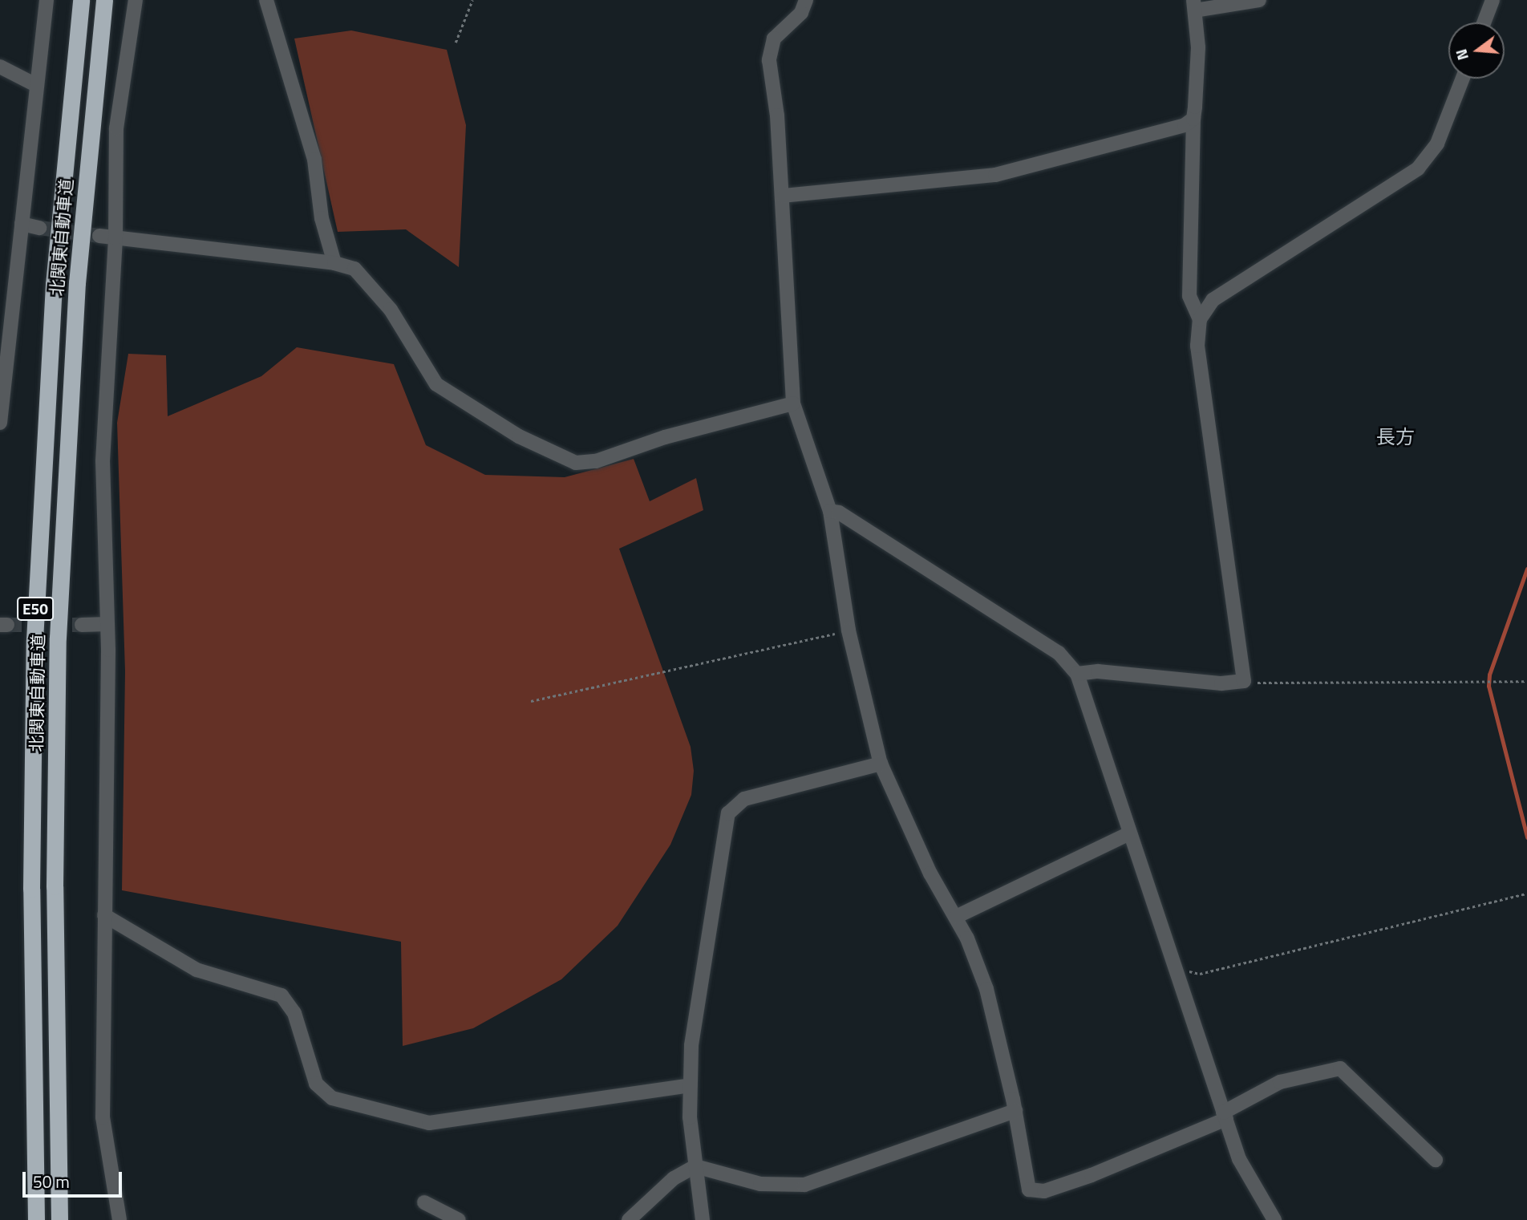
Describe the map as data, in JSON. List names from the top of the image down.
{
  "streets": {
    "highway": ["北関東自動車道", "E50"]
  },
  "districts": ["長方"],
  "scale_bar": "50 m",
  "north": "left"
}
